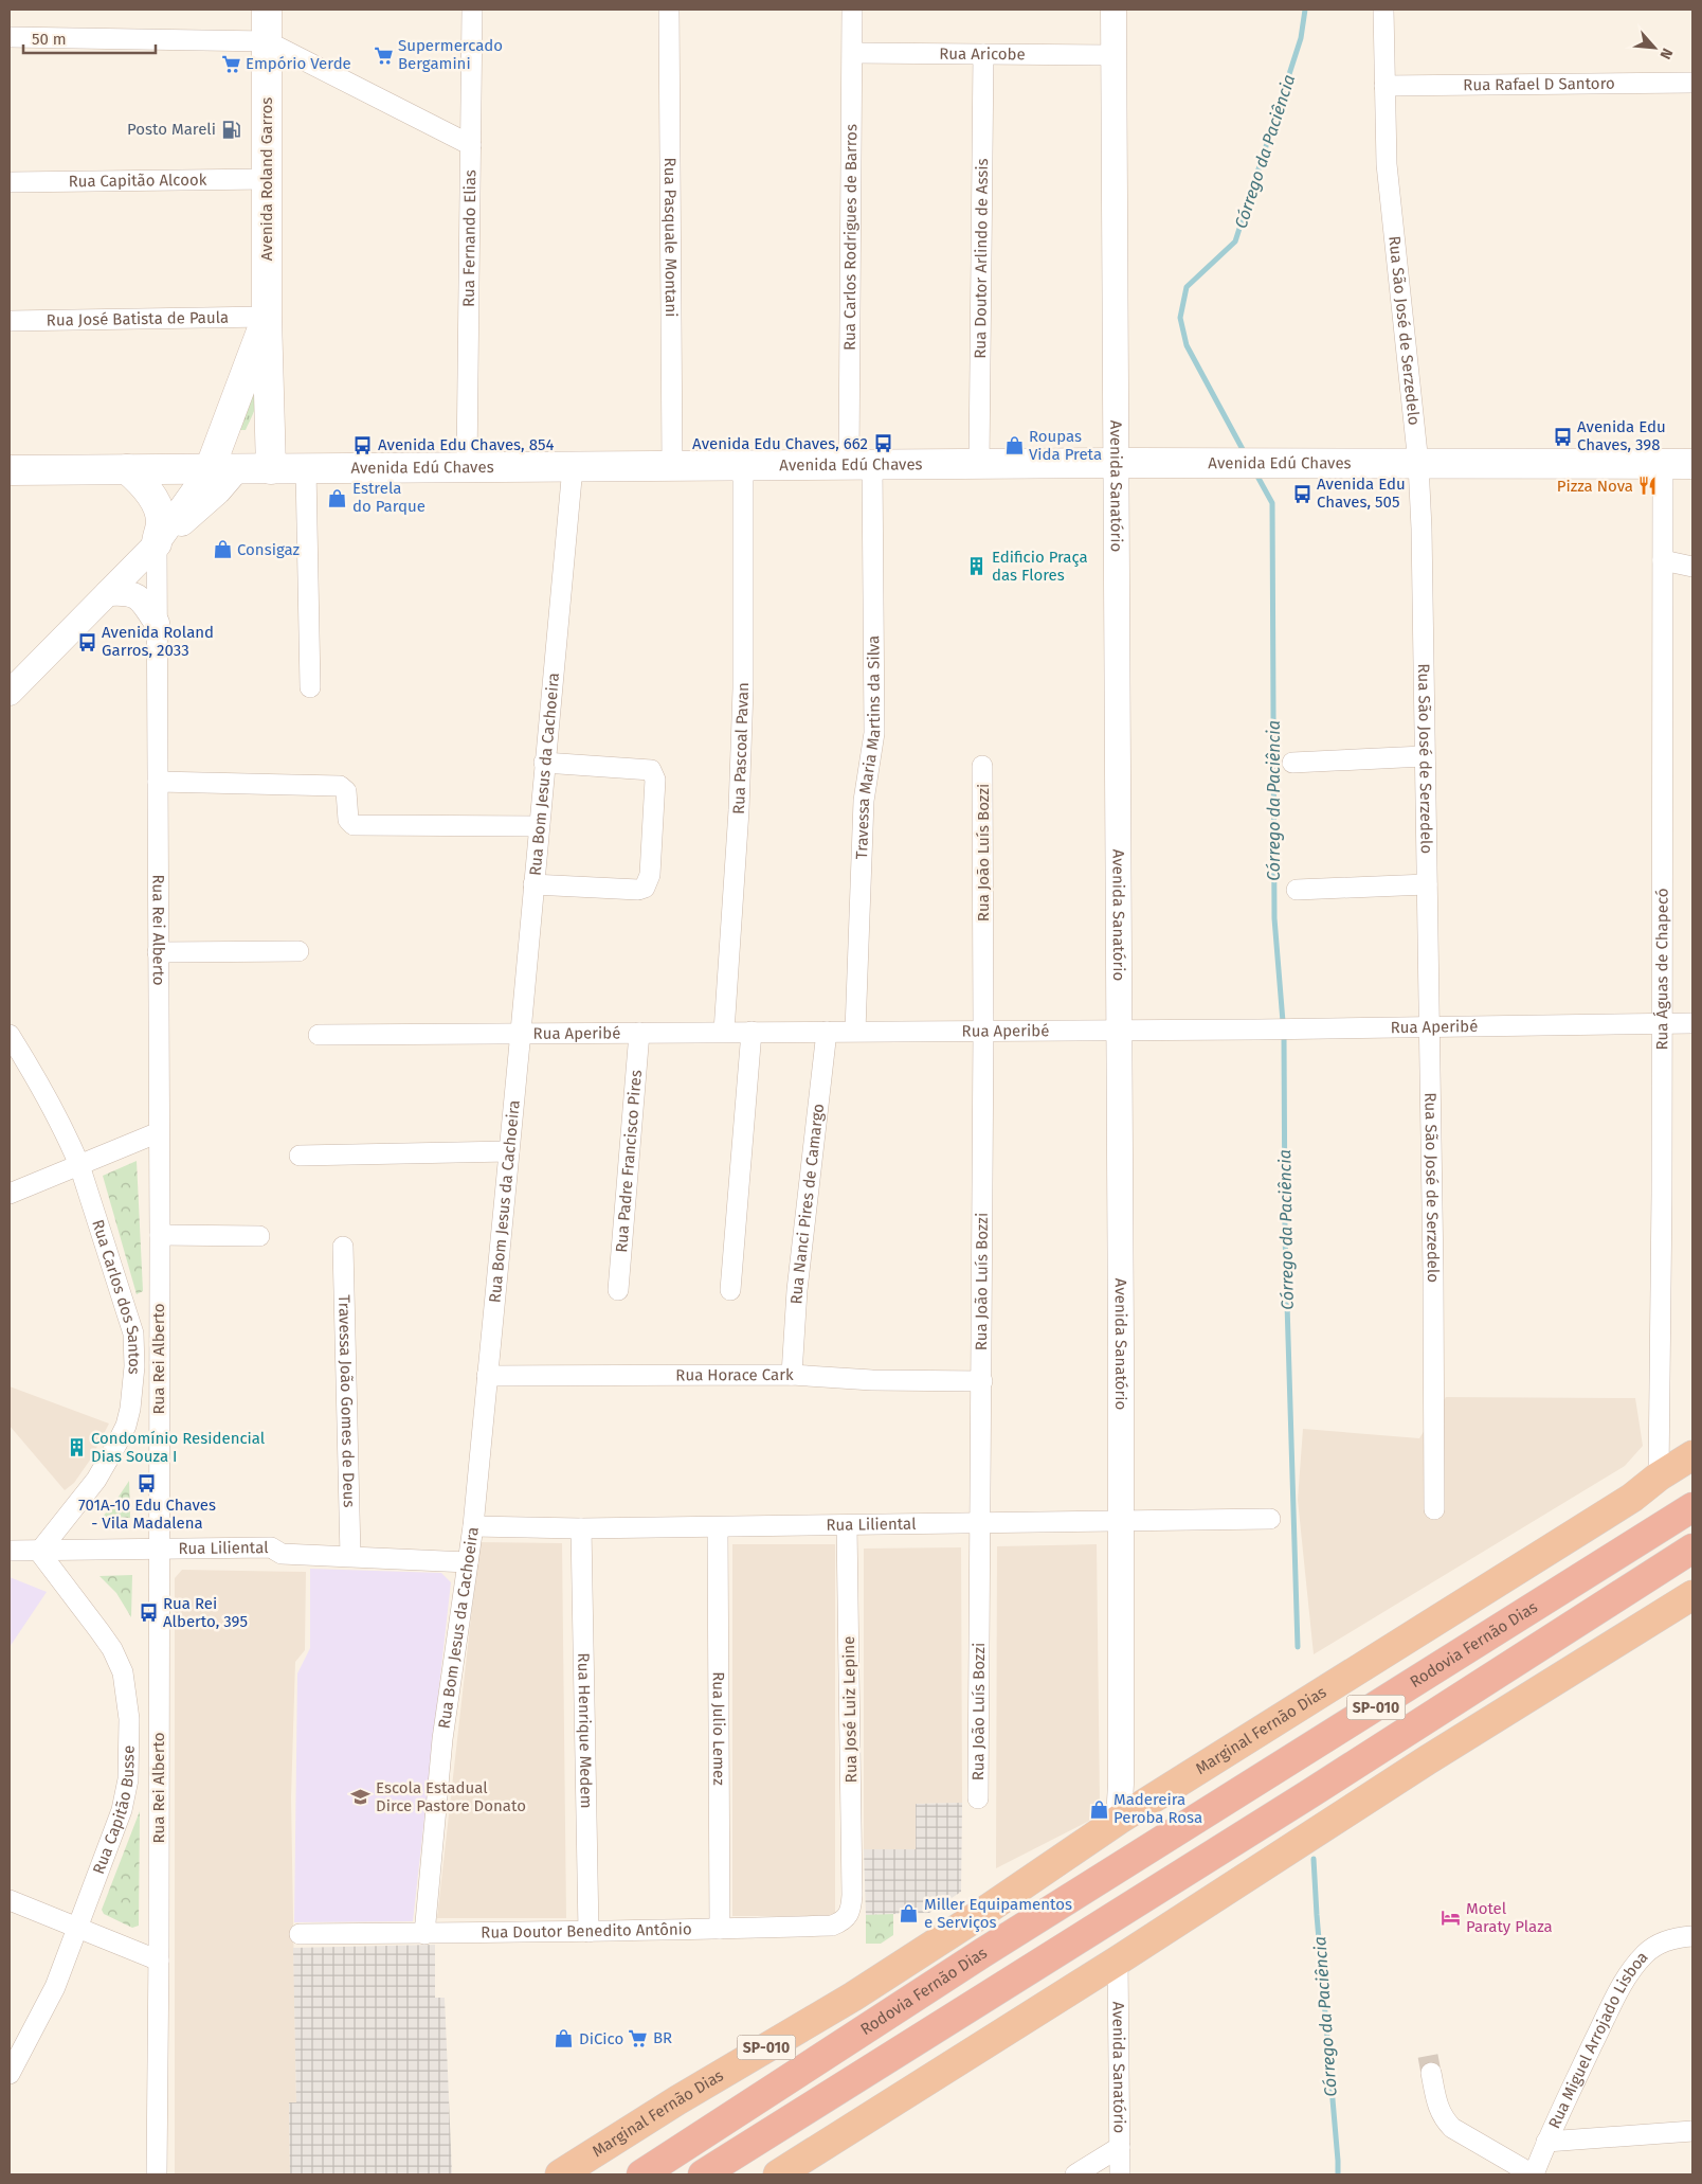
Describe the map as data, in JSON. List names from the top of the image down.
{
  "streets": {
    "highway": ["Rodovia Fernão Dias", "SP-010", "Marginal Fernão Dias"],
    "main road": ["Avenida Roland Garros", "Avenida Edú Chaves"],
    "street": [
      "Rua Aricobe",
      "Rua Rafael D Santoro",
      "Rua Capitão Alcook",
      "Rua Pasquale Montani",
      "Rua Carlos Rodrigues de Barros",
      "Rua Fernando Elias",
      "Rua Doutor Arlindo de Assis",
      "Rua José Batista de Paula",
      "Rua São José de Serzedelo",
      "Avenida Sanatório",
      "Travessa Maria Martins da Silva",
      "Rua Pascoal Pavan",
      "Rua Bom Jesus da Cachoeira",
      "Rua João Luís Bozzi",
      "Rua Rei Alberto",
      "Rua Águas de Chapecó",
      "Rua Aperibé",
      "Rua Padre Francisco Pires",
      "Rua Nanci Pires de Camargo",
      "Rua Carlos dos Santos",
      "Rua Horace Cark",
      "Travessa João Gomes de Deus",
      "Rua Liliental",
      "Rua José Luiz Lepine",
      "Rua Julio Lemez",
      "Rua Henrique Medem",
      "Rua Capitão Busse",
      "Rua Doutor Benedito Antônio",
      "Rua Miguel Arrojado Lisboa"
    ]
  },
  "crossings": [
    ["Rua Aricobe", "Rua Carlos Rodrigues de Barros"],
    ["Rua Aricobe", "Rua Doutor Arlindo de Assis"],
    ["Rua Aricobe", "Avenida Sanatório"],
    ["Rua Rafael D Santoro", "Rua São José de Serzedelo"],
    ["Avenida Roland Garros", "Rua Capitão Alcook"],
    ["Avenida Roland Garros", "Rua José Batista de Paula"],
    ["Avenida Roland Garros", "Avenida Edú Chaves"],
    ["Avenida Roland Garros", "Rua Rei Alberto"],
    ["Rua Pasquale Montani", "Avenida Edú Chaves"],
    ["Rua Carlos Rodrigues de Barros", "Avenida Edú Chaves"],
    ["Rua Carlos Rodrigues de Barros", "Travessa Maria Martins da Silva"],
    ["Rua Fernando Elias", "Avenida Edú Chaves"],
    ["Rua Doutor Arlindo de Assis", "Avenida Edú Chaves"],
    ["Rua São José de Serzedelo", "Avenida Edú Chaves"],
    ["Rua São José de Serzedelo", "Rua Aperibé"],
    ["Avenida Edú Chaves", "Avenida Sanatório"],
    ["Avenida Edú Chaves", "Travessa Maria Martins da Silva"],
    ["Avenida Edú Chaves", "Rua Pascoal Pavan"],
    ["Avenida Edú Chaves", "Rua Bom Jesus da Cachoeira"],
    ["Avenida Edú Chaves", "Rua Águas de Chapecó"],
    ["Avenida Sanatório", "Rua Aperibé"],
    ["Avenida Sanatório", "Rua Liliental"],
    ["Avenida Sanatório", "Marginal Fernão Dias"],
    ["Travessa Maria Martins da Silva", "Rua Aperibé"],
    ["Rua Pascoal Pavan", "Rua Aperibé"],
    ["Rua Bom Jesus da Cachoeira", "Rua Aperibé"],
    ["Rua Bom Jesus da Cachoeira", "Rua Horace Cark"],
    ["Rua Bom Jesus da Cachoeira", "Rua Liliental"],
    ["Rua Bom Jesus da Cachoeira", "Rua Doutor Benedito Antônio"],
    ["Rua João Luís Bozzi", "Rua Aperibé"],
    ["Rua João Luís Bozzi", "Rua Horace Cark"],
    ["Rua João Luís Bozzi", "Rua Liliental"],
    ["Rua Rei Alberto", "Rua Liliental"],
    ["Rua Águas de Chapecó", "Rua Aperibé"],
    ["Rua Águas de Chapecó", "Marginal Fernão Dias"],
    ["Rua Aperibé", "Rua Padre Francisco Pires"],
    ["Rua Aperibé", "Rua Nanci Pires de Camargo"],
    ["Rua Nanci Pires de Camargo", "Rua Horace Cark"],
    ["Rua Carlos dos Santos", "Rua Liliental"],
    ["Rua Carlos dos Santos", "Rua Capitão Busse"],
    ["Travessa João Gomes de Deus", "Rua Liliental"],
    ["Rua Liliental", "Rua José Luiz Lepine"],
    ["Rua Liliental", "Rua Julio Lemez"],
    ["Rua Liliental", "Rua Henrique Medem"],
    ["Rua Liliental", "Rua Capitão Busse"],
    ["Rua José Luiz Lepine", "Rua Doutor Benedito Antônio"],
    ["Rua Julio Lemez", "Rua Doutor Benedito Antônio"],
    ["Rua Henrique Medem", "Rua Doutor Benedito Antônio"]
  ],
  "water": ["Córrego da Paciência"],
  "places": {
    "supermarket": ["Supermercado Bergamini", "Empório Verde", "BR"],
    "fuel station": ["Posto Mareli"],
    "bus stop": [
      "Avenida Edu Chaves, 398",
      "Avenida Edu Chaves, 662",
      "Avenida Edu Chaves, 854",
      "Avenida Edu Chaves, 505",
      "Avenida Roland Garros, 2033",
      "701A-10 Edu Chaves - Vila Madalena",
      "Rua Rei Alberto, 395"
    ],
    "shop": [
      "Roupas Vida Preta",
      "Estrela do Parque",
      "Consigaz",
      "Madereira Peroba Rosa",
      "Miller Equipamentos e Serviços",
      "DiCico"
    ],
    "restaurant": ["Pizza Nova"],
    "building": ["Edificio Praça das Flores", "Condomínio Residencial Dias Souza I"],
    "school or university": ["Escola Estadual Dirce Pastore Donato"],
    "hotel": ["Motel Paraty Plaza"]
  },
  "scale_bar": "50 m",
  "north": "bottom right"
}
